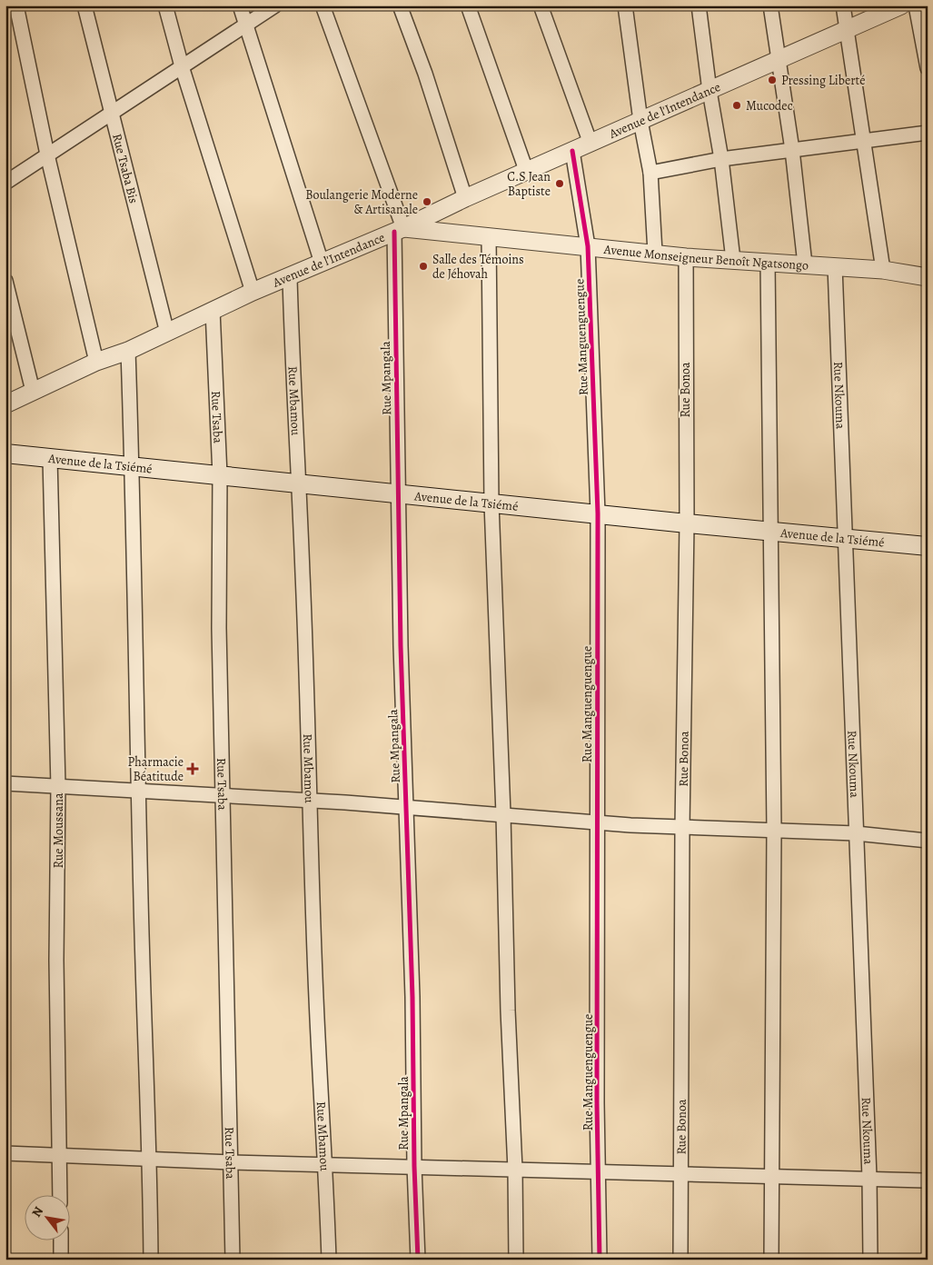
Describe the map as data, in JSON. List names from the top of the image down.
{
  "streets": {
    "main road": ["Avenue de la Tsiémé"],
    "street": [
      "Avenue de l'Intendance",
      "Rue Tsaba Bis",
      "Avenue Monseigneur Benoît Ngatsongo",
      "Rue Manguenguengue",
      "Rue Mpangala",
      "Rue Bonoa",
      "Rue Nkouma",
      "Rue Mbamou",
      "Rue Tsaba",
      "Rue Moussana"
    ]
  },
  "crossings": [
    ["Avenue de l'Intendance", "Rue Tsaba Bis"],
    ["Avenue de l'Intendance", "Avenue Monseigneur Benoît Ngatsongo"],
    ["Avenue de l'Intendance", "Rue Manguenguengue"],
    ["Avenue de l'Intendance", "Rue Mpangala"],
    ["Avenue de l'Intendance", "Rue Mbamou"],
    ["Avenue de l'Intendance", "Rue Tsaba"],
    ["Avenue Monseigneur Benoît Ngatsongo", "Rue Manguenguengue"],
    ["Avenue Monseigneur Benoît Ngatsongo", "Rue Mpangala"],
    ["Avenue Monseigneur Benoît Ngatsongo", "Rue Bonoa"],
    ["Avenue Monseigneur Benoît Ngatsongo", "Rue Nkouma"],
    ["Rue Manguenguengue", "Avenue de la Tsiémé"],
    ["Rue Mpangala", "Avenue de la Tsiémé"],
    ["Rue Bonoa", "Avenue de la Tsiémé"],
    ["Rue Nkouma", "Avenue de la Tsiémé"],
    ["Rue Mbamou", "Avenue de la Tsiémé"],
    ["Rue Tsaba", "Avenue de la Tsiémé"],
    ["Avenue de la Tsiémé", "Rue Moussana"]
  ],
  "places": {
    "other": [
      "Pressing Liberté",
      "Mucodec",
      "C.S Jean Baptiste",
      "Boulangerie Moderne & Artisanale",
      "Salle des Témoins de Jéhovah"
    ],
    "health": ["Pharmacie Béatitude"]
  },
  "north": "top left"
}
